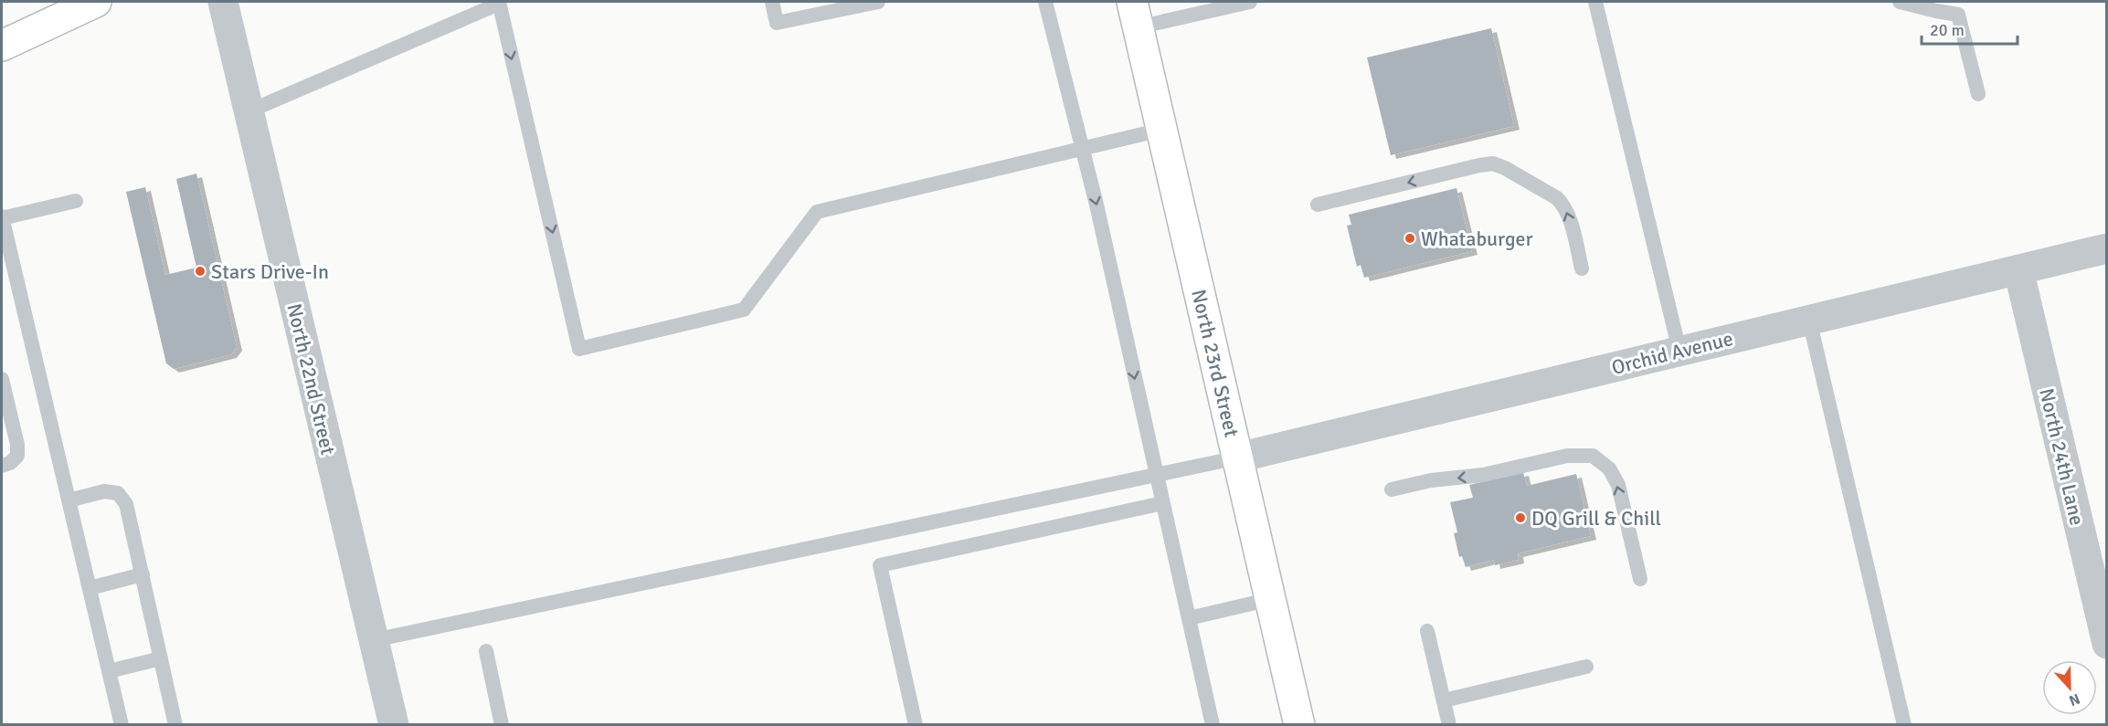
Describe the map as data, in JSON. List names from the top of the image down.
{
  "streets": {
    "main road": ["North 23rd Street"],
    "street": ["Orchid Avenue", "North 22nd Street", "North 24th Lane"]
  },
  "crossings": [
    ["Orchid Avenue", "North 23rd Street"],
    ["Orchid Avenue", "North 24th Lane"]
  ],
  "places": ["Whataburger", "Stars Drive-In", "DQ Grill & Chill"],
  "scale_bar": "20 m",
  "north": "bottom"
}
